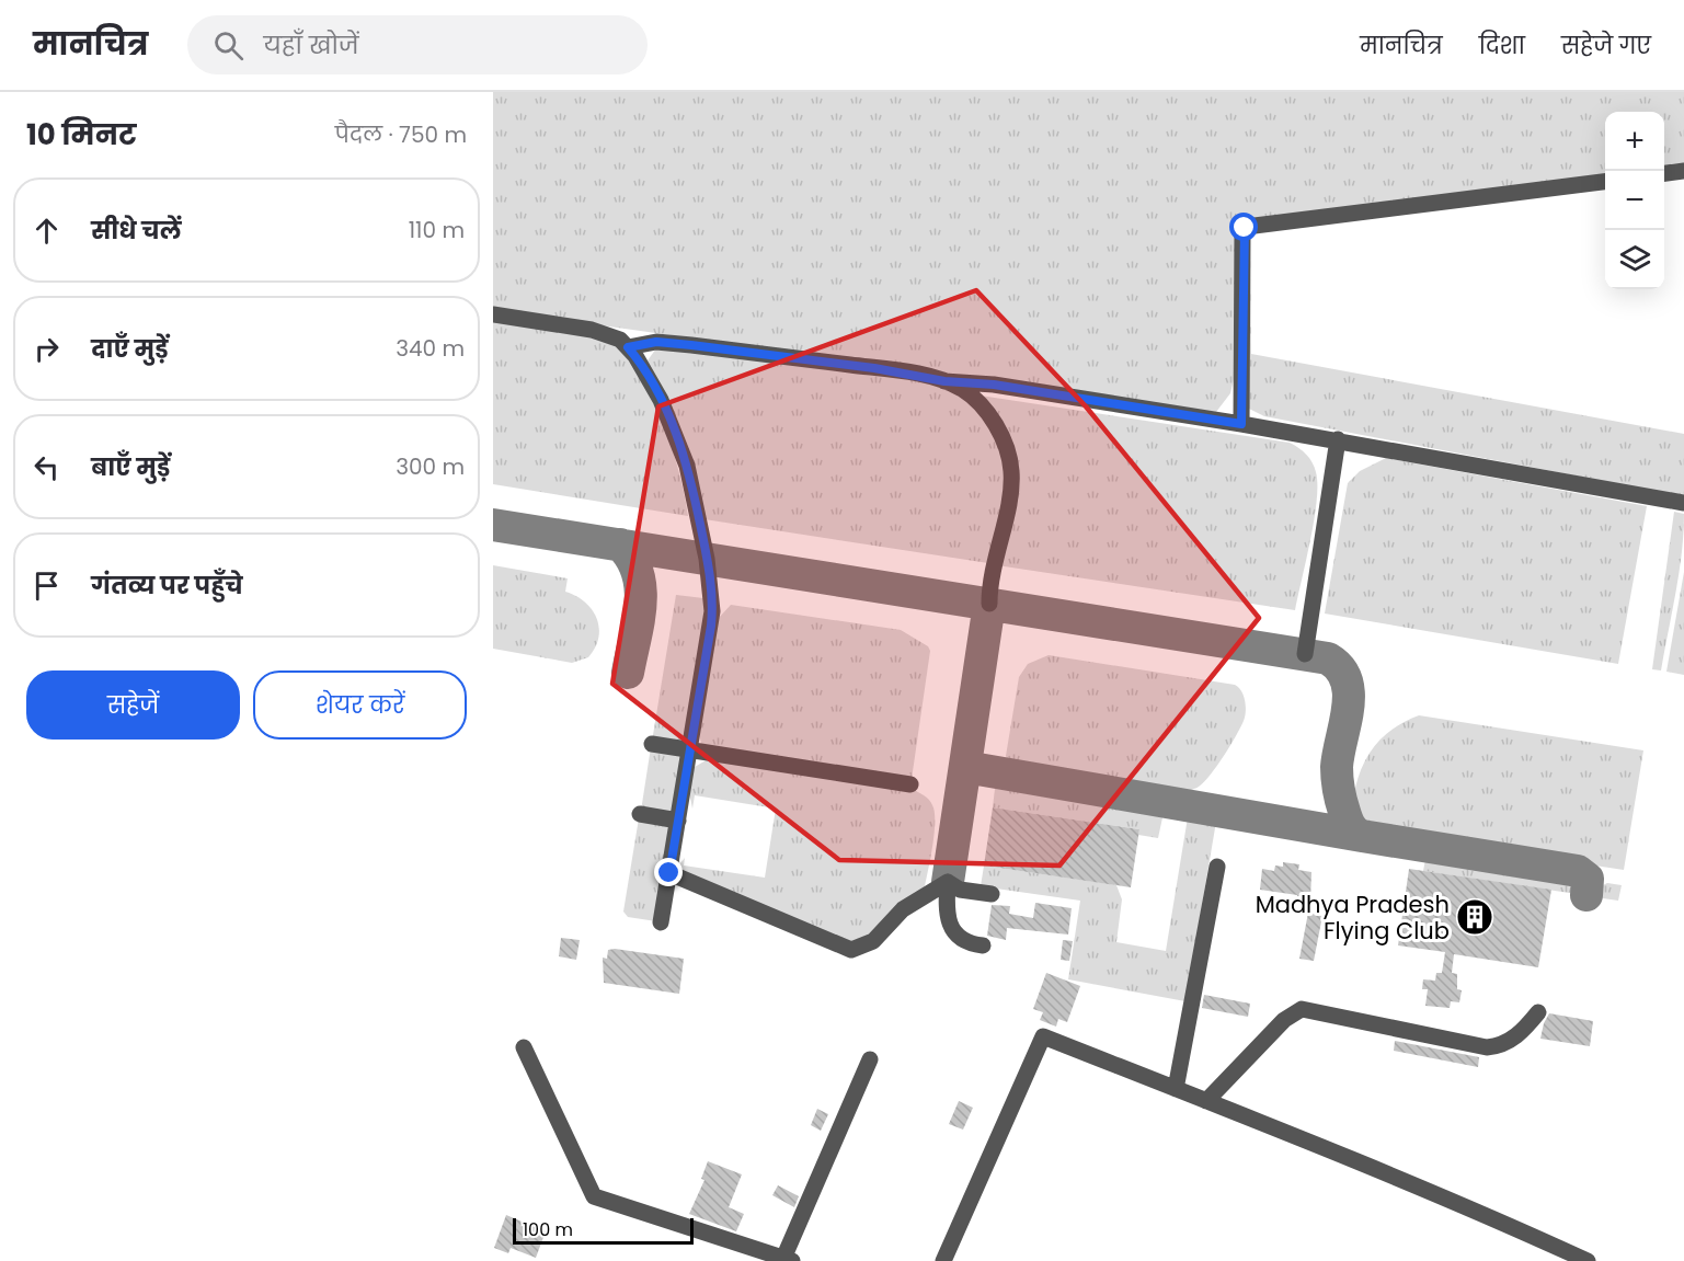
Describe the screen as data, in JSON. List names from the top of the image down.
{
  "places": {
    "building": ["Madhya Pradesh Flying Club"]
  },
  "scale_bar": "100 m",
  "page": {
    "header": "मानचित्र",
    "search": "यहाँ खोजें",
    "nav": ["मानचित्र", "दिशा", "सहेजे गए"],
    "heading": ["10 मिनट", "पैदल · 750 m"],
    "map_buttons": ["+", "−"],
    "list": [
      ["सीधे चलें", "110 m"],
      ["दाएँ मुड़ें", "340 m"],
      ["बाएँ मुड़ें", "300 m"],
      "गंतव्य पर पहुँचे"
    ],
    "buttons": ["सहेजें", "शेयर करें"],
    "scale": "100 m"
  }
}
